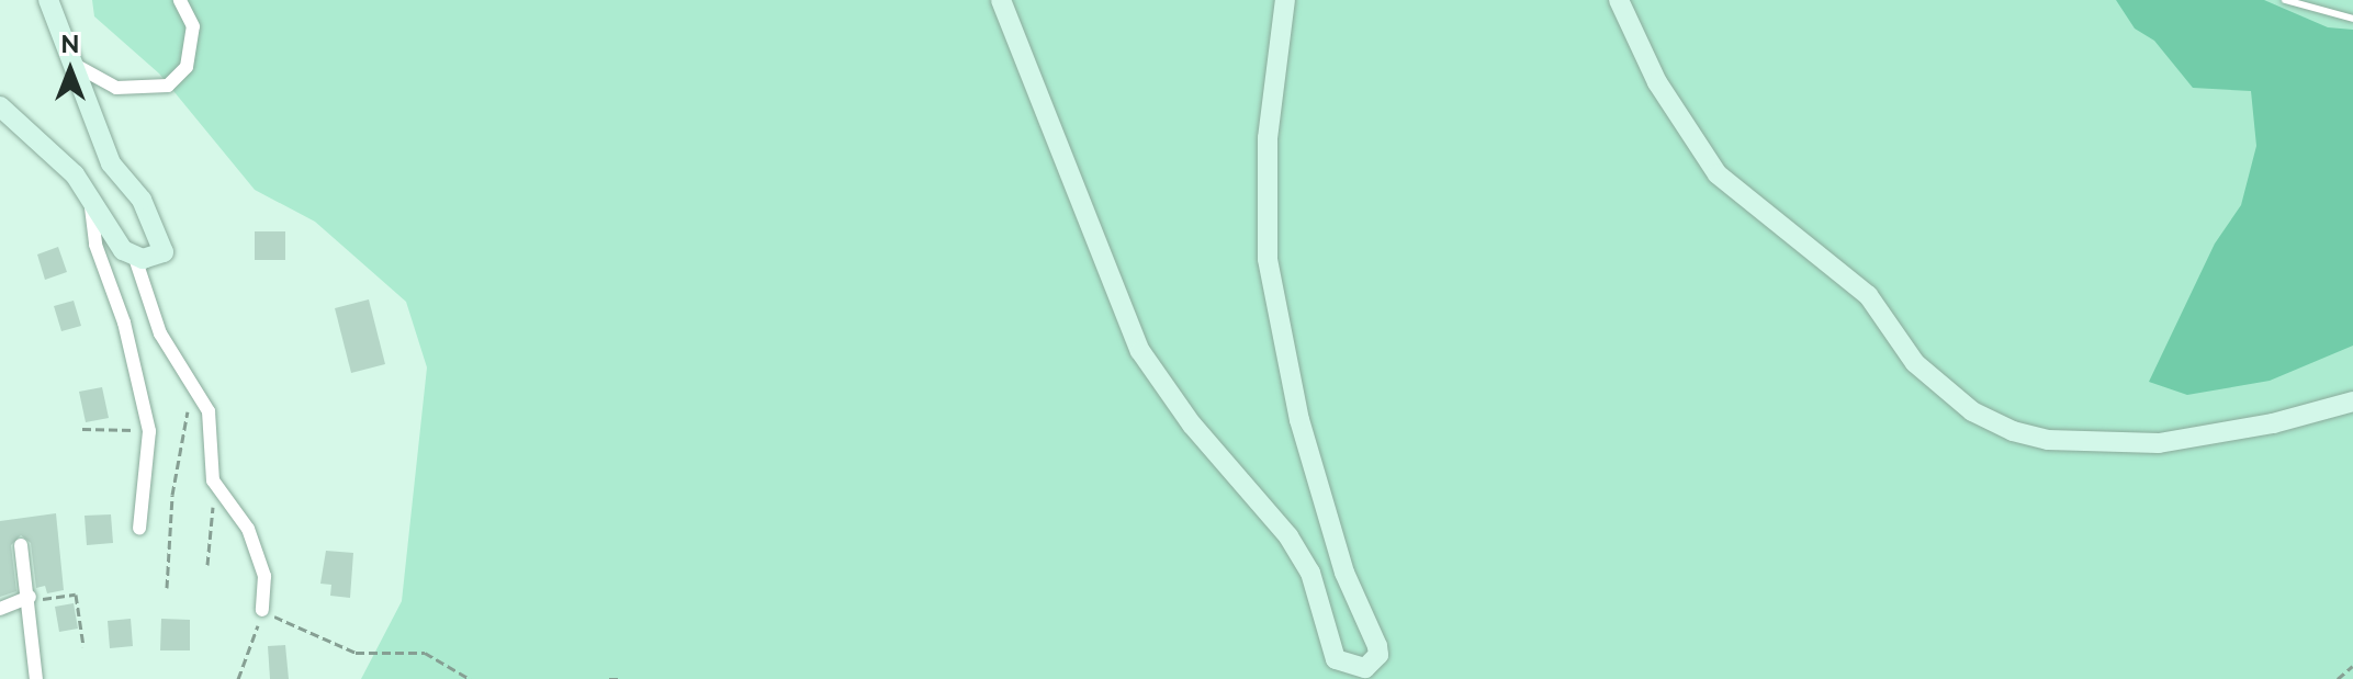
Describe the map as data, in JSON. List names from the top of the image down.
{
  "north": "top"
}
